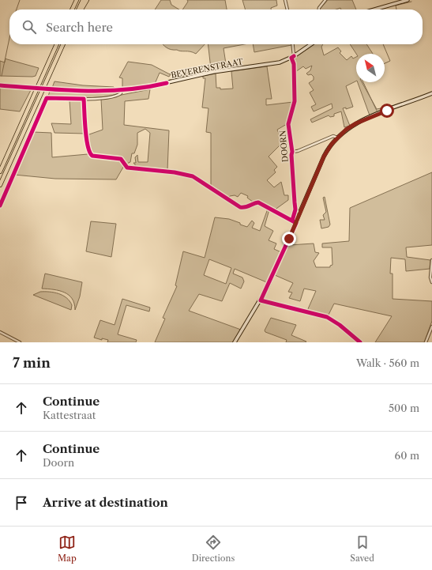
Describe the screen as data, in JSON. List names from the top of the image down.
{
  "streets": {
    "street": ["BEVERENSTRAAT", "DOORN"]
  },
  "crossings": [
    ["BEVERENSTRAAT", "DOORN"]
  ],
  "north": "top left",
  "page": {
    "search": "Search here",
    "heading": ["7 min", "Walk · 560 m"],
    "list": [
      ["Continue", "Kattestraat", "500 m"],
      ["Continue", "Doorn", "60 m"],
      "Arrive at destination"
    ],
    "nav": ["Map", "Directions", "Saved"]
  }
}
